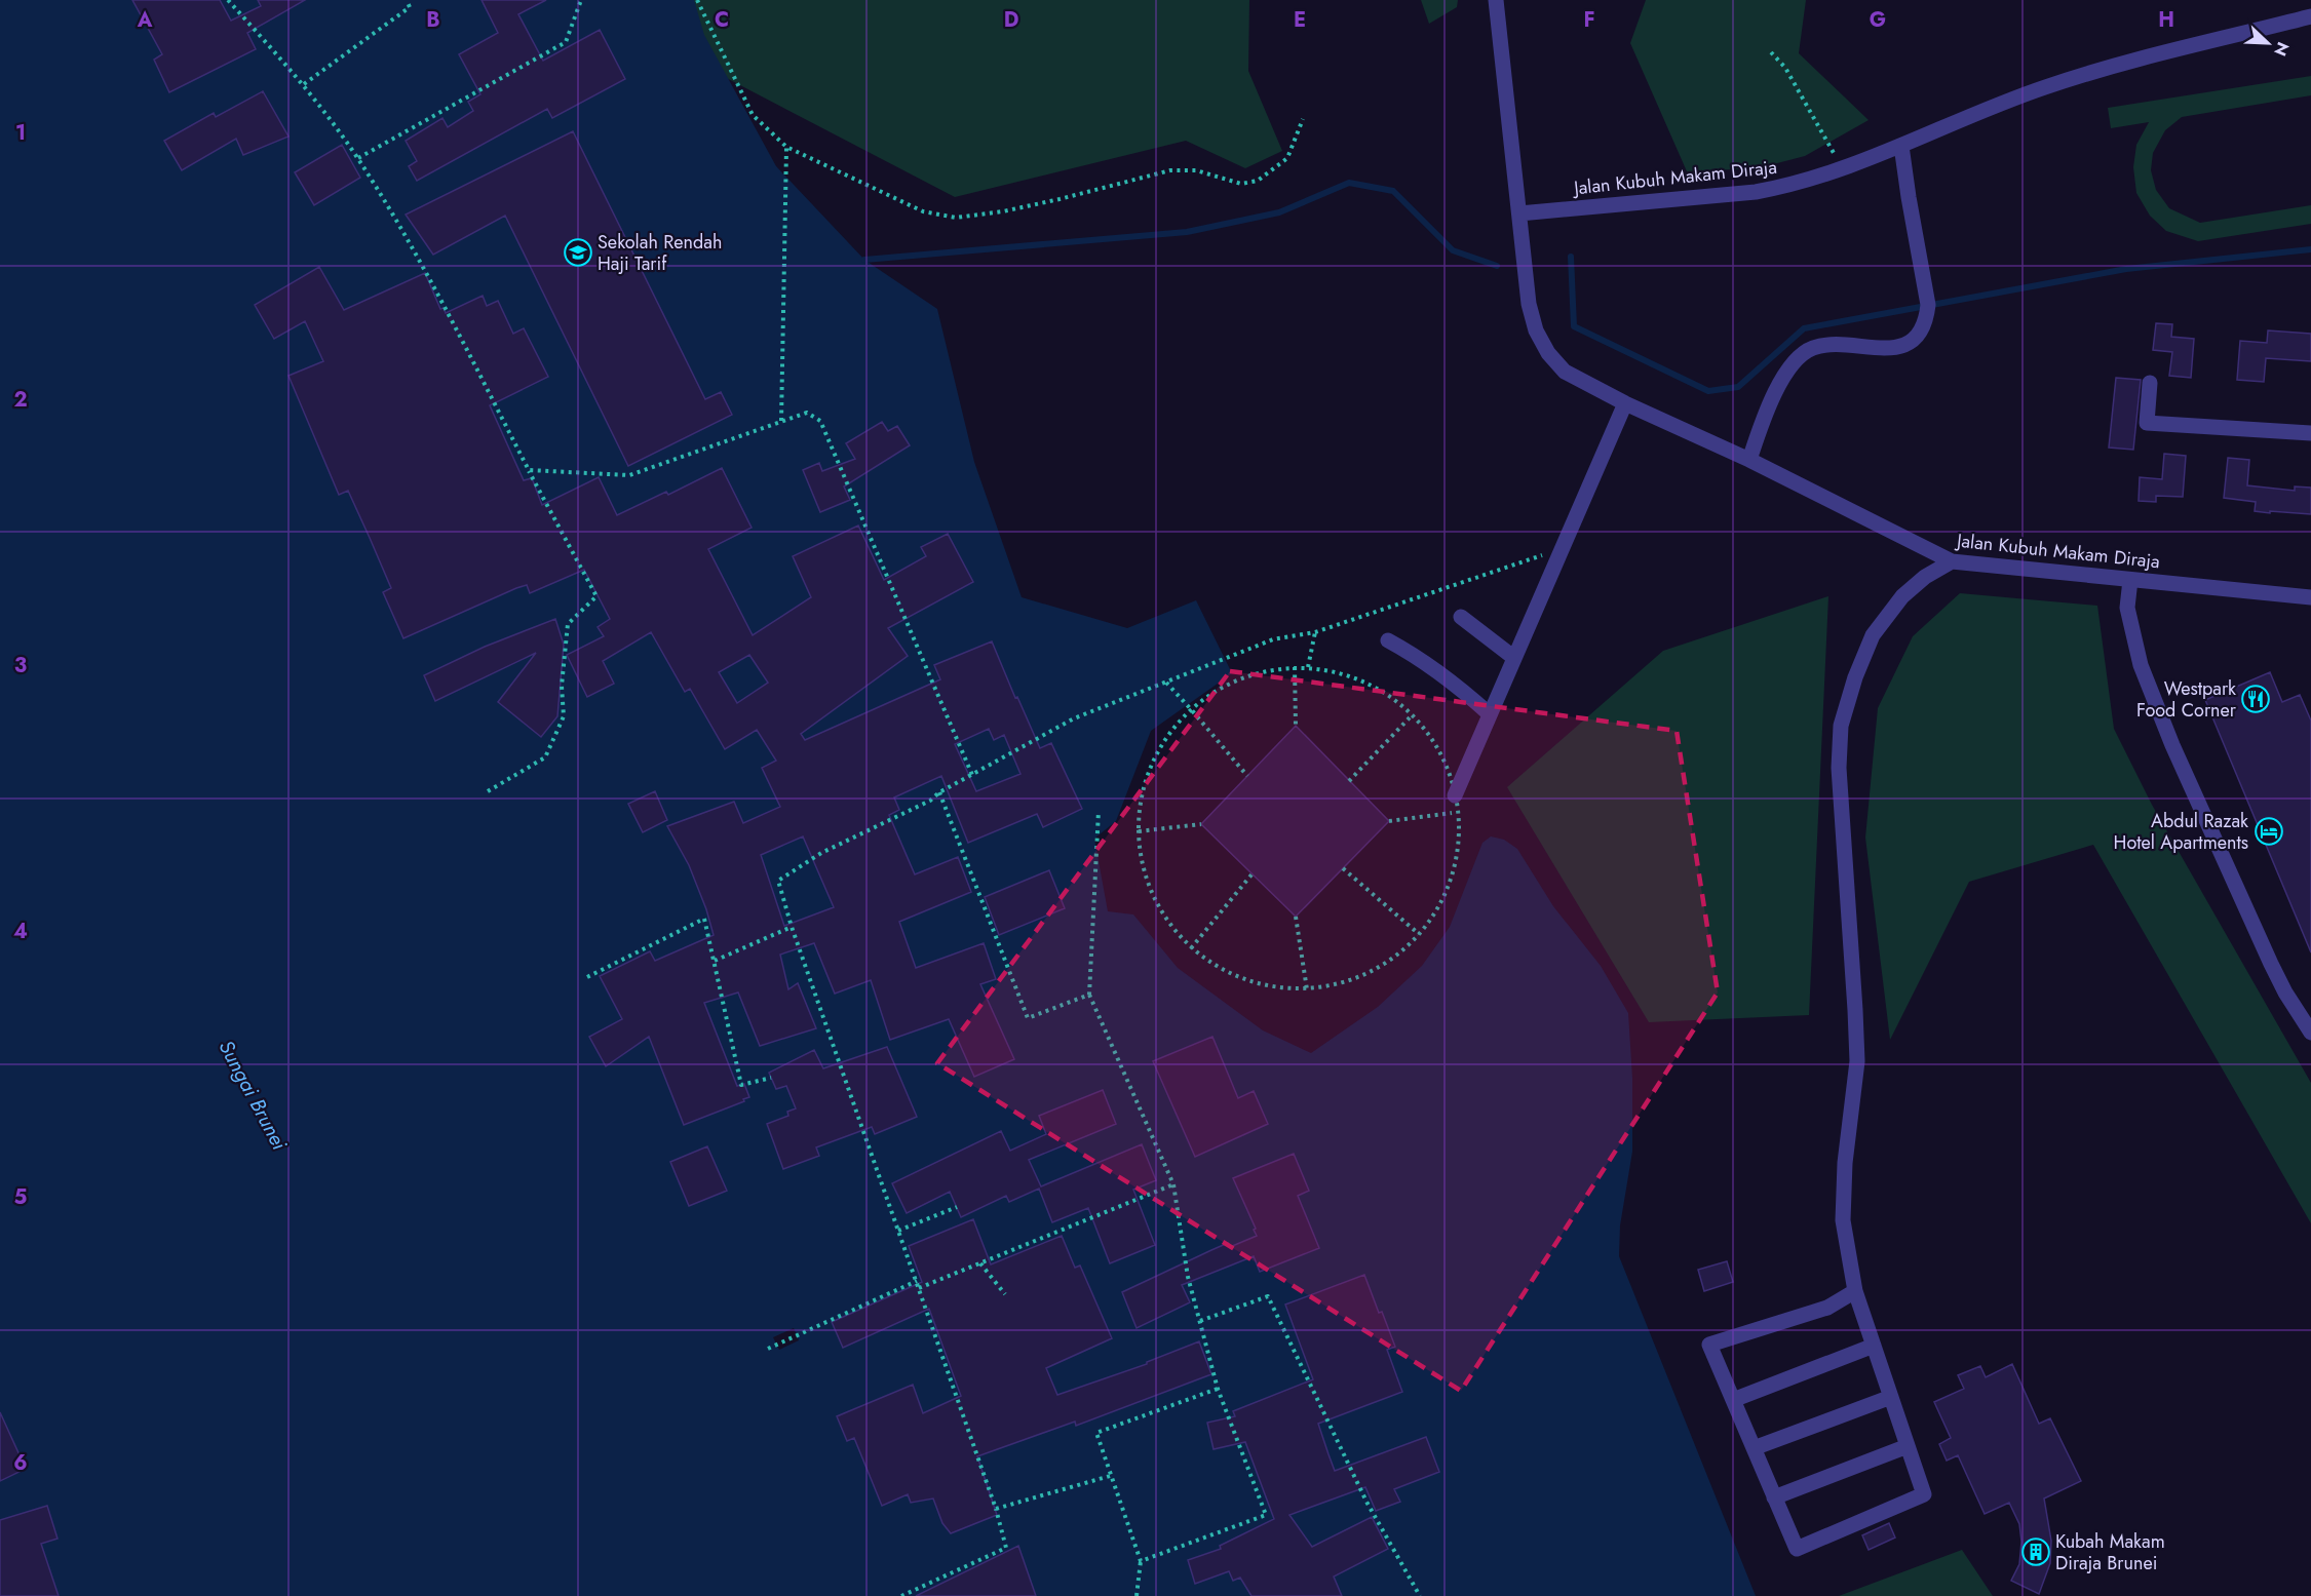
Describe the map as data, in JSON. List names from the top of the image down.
{
  "streets": {
    "street": ["Jalan Kubuh Makam Diraja"]
  },
  "water": ["Sungai Brunei"],
  "places": {
    "school or university": ["Sekolah Rendah Haji Tarif"],
    "restaurant": ["Westpark Food Corner"],
    "hotel": ["Abdul Razak Hotel Apartments"],
    "building": ["Kubah Makam Diraja Brunei"]
  },
  "north": "bottom right",
  "grid": {
    "columns": [
      "A",
      "B",
      "C",
      "D",
      "E",
      "F",
      "G",
      "H"
    ],
    "rows": [
      "1",
      "2",
      "3",
      "4",
      "5",
      "6"
    ]
  }
}
